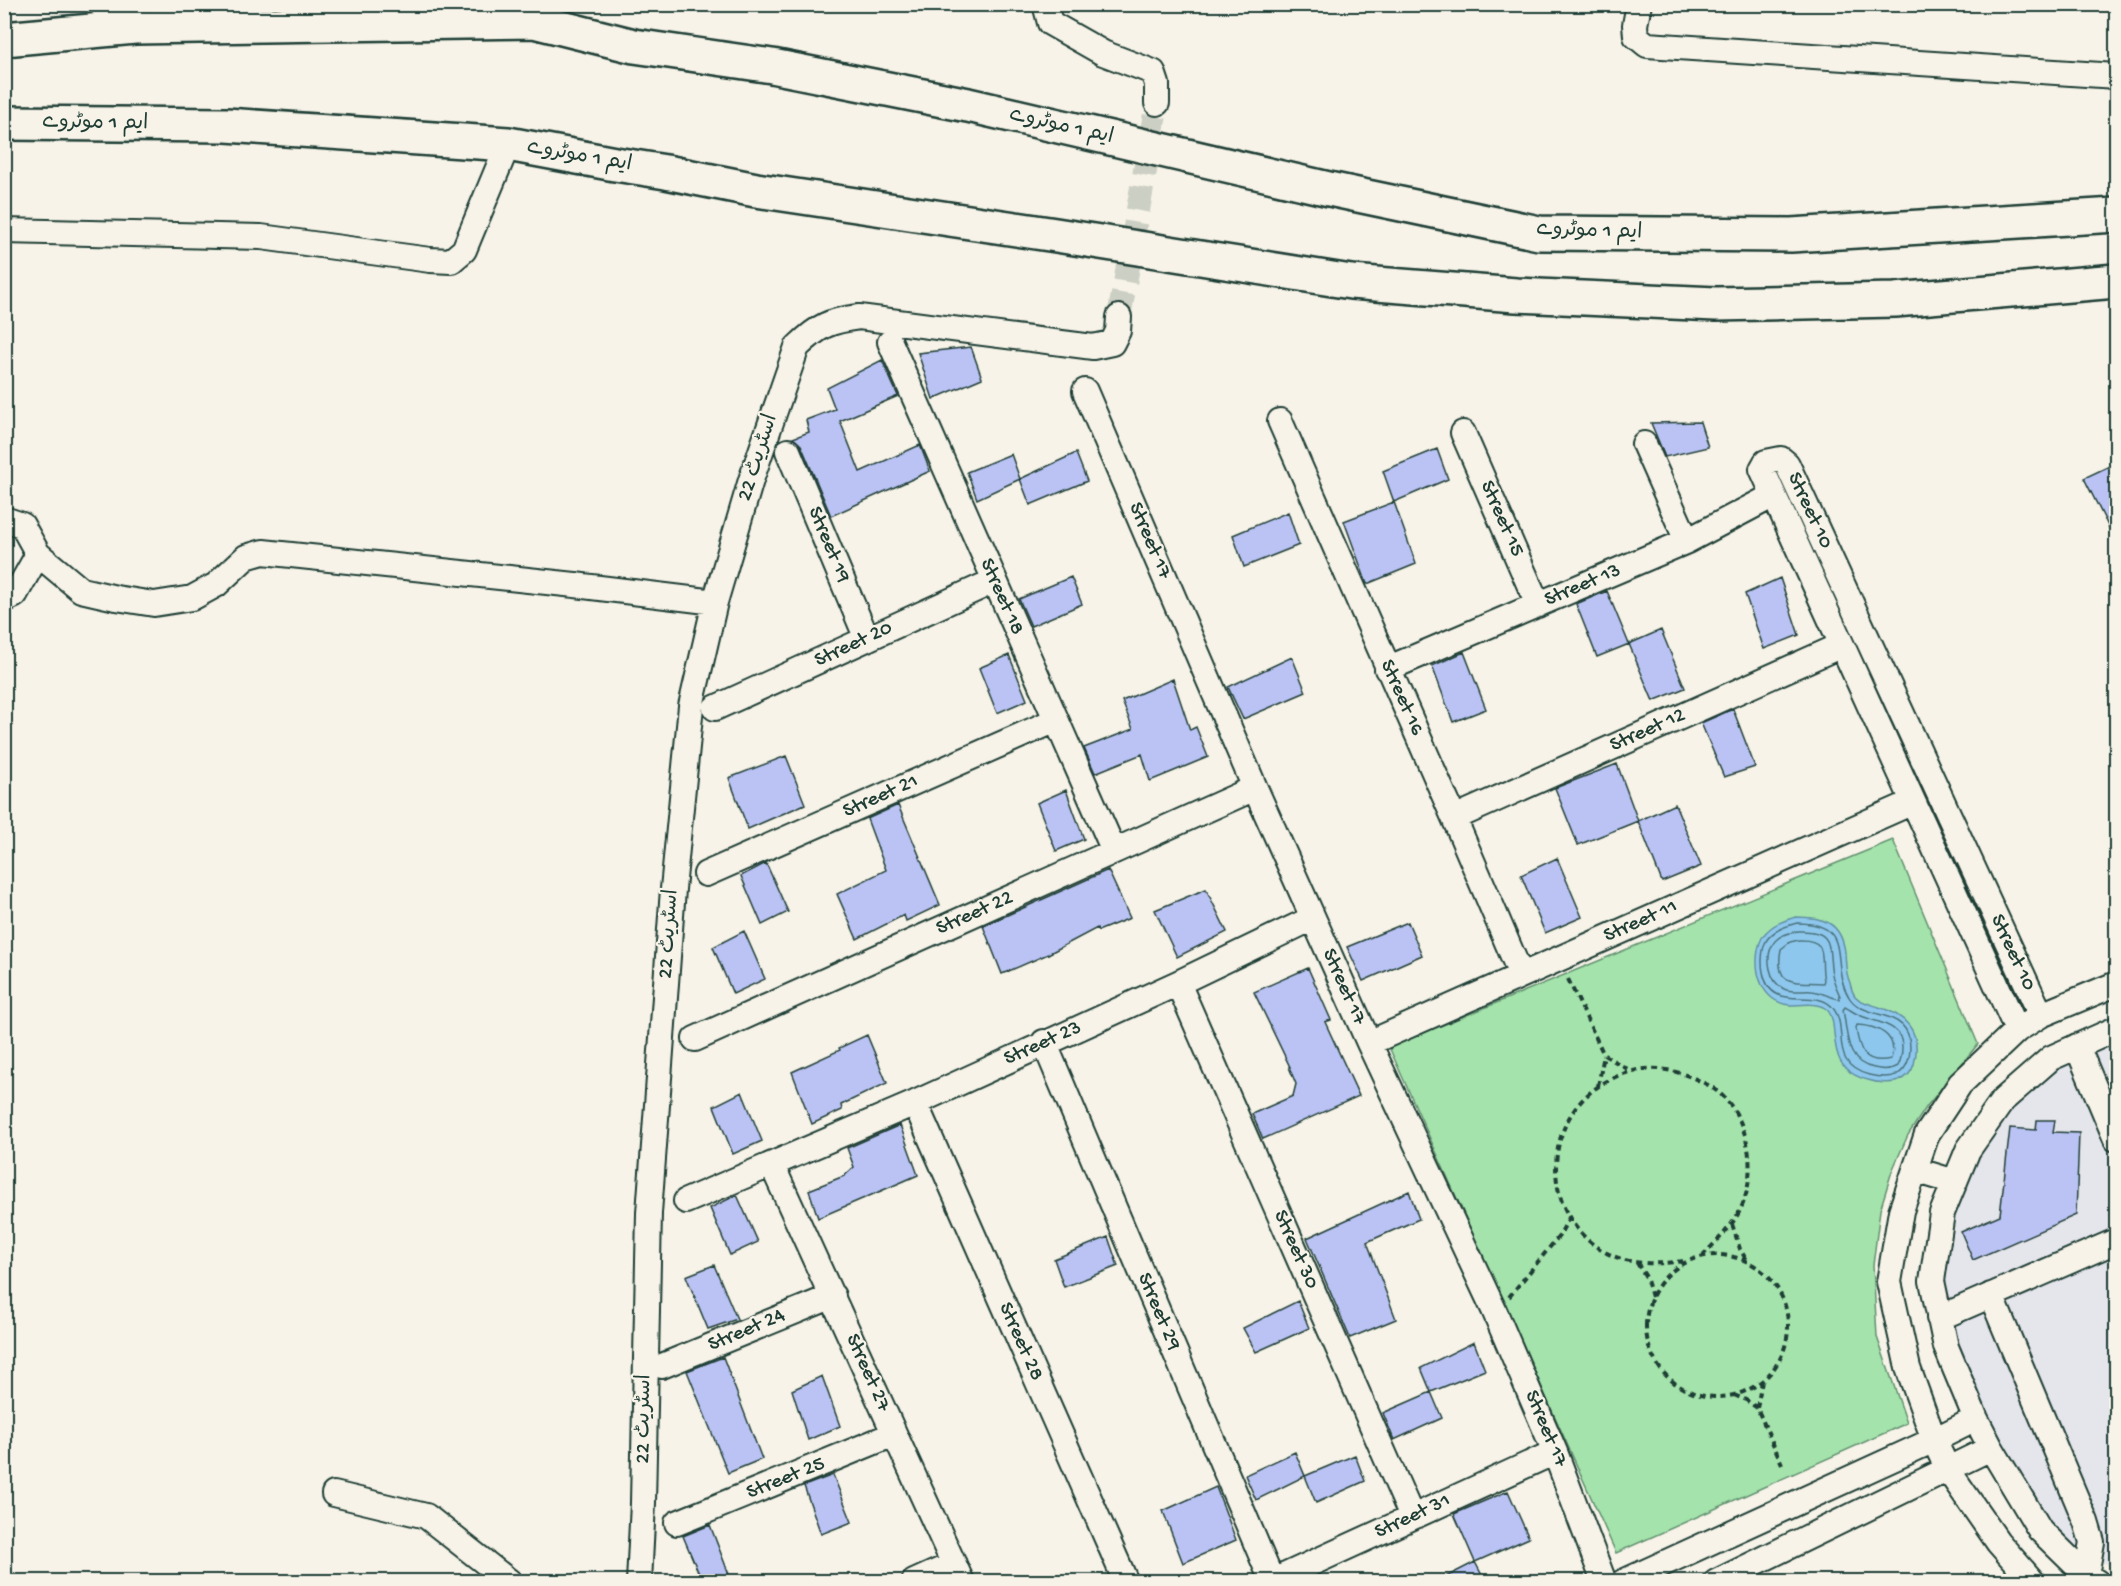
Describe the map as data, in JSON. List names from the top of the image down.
{
  "streets": {
    "highway": ["ایم 1 موٹروے"],
    "street": [
      "اسٹریٹ 22",
      "Street 10",
      "Street 15",
      "Street 17",
      "Street 19",
      "Street 13",
      "Street 18",
      "Street 20",
      "Street 16",
      "Street 12",
      "Street 21",
      "Street 22",
      "Street 11",
      "Street 23",
      "Street 30",
      "Street 29",
      "Street 24",
      "Street 28",
      "Street 27",
      "Street 25",
      "Street 31"
    ]
  },
  "crossings": [
    ["Street 10", "Street 13"],
    ["Street 10", "Street 12"],
    ["Street 10", "Street 11"],
    ["Street 15", "Street 13"],
    ["Street 17", "Street 22"],
    ["Street 17", "Street 11"],
    ["Street 17", "Street 23"],
    ["Street 17", "Street 31"],
    ["Street 19", "Street 20"],
    ["Street 13", "Street 16"],
    ["Street 18", "Street 20"],
    ["Street 18", "Street 21"],
    ["Street 18", "Street 22"],
    ["Street 16", "Street 12"],
    ["Street 16", "Street 11"],
    ["Street 23", "Street 30"],
    ["Street 23", "Street 29"],
    ["Street 23", "Street 28"],
    ["Street 23", "Street 27"],
    ["Street 30", "Street 31"],
    ["Street 29", "Street 31"],
    ["Street 24", "Street 27"],
    ["Street 27", "Street 25"]
  ]
}
